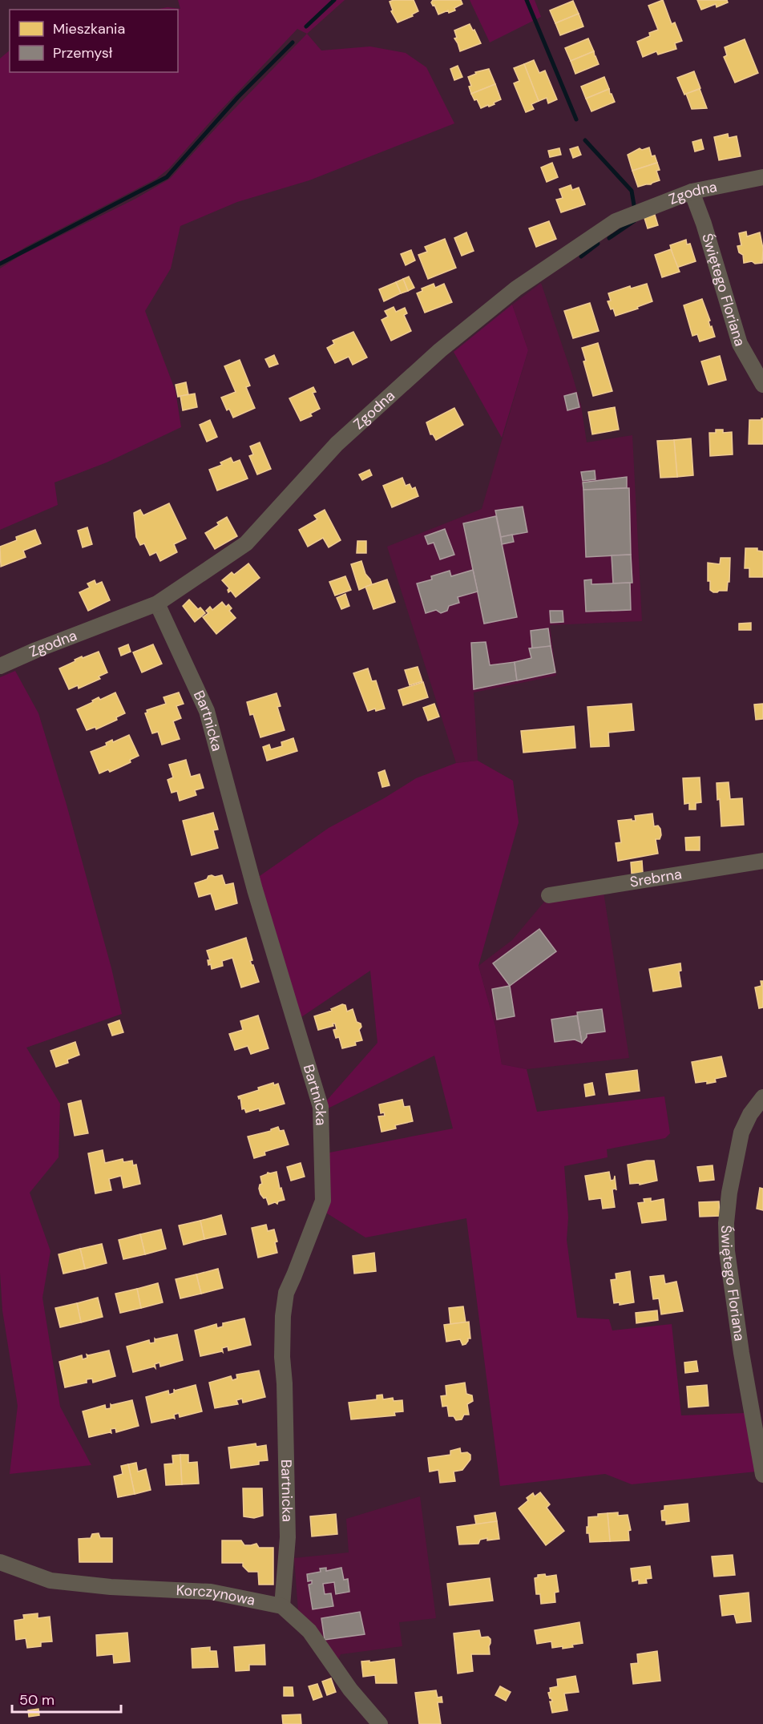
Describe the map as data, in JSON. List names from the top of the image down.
{
  "streets": {
    "street": [
      "Zgodna",
      "Świętego Floriana",
      "Bartnicka",
      "Srebrna",
      "Korczynowa"
    ]
  },
  "crossings": [
    ["Zgodna", "Świętego Floriana"],
    ["Zgodna", "Bartnicka"],
    ["Bartnicka", "Korczynowa"]
  ],
  "legend": ["Mieszkania", "Przemysł"],
  "scale_bar": "50 m"
}
